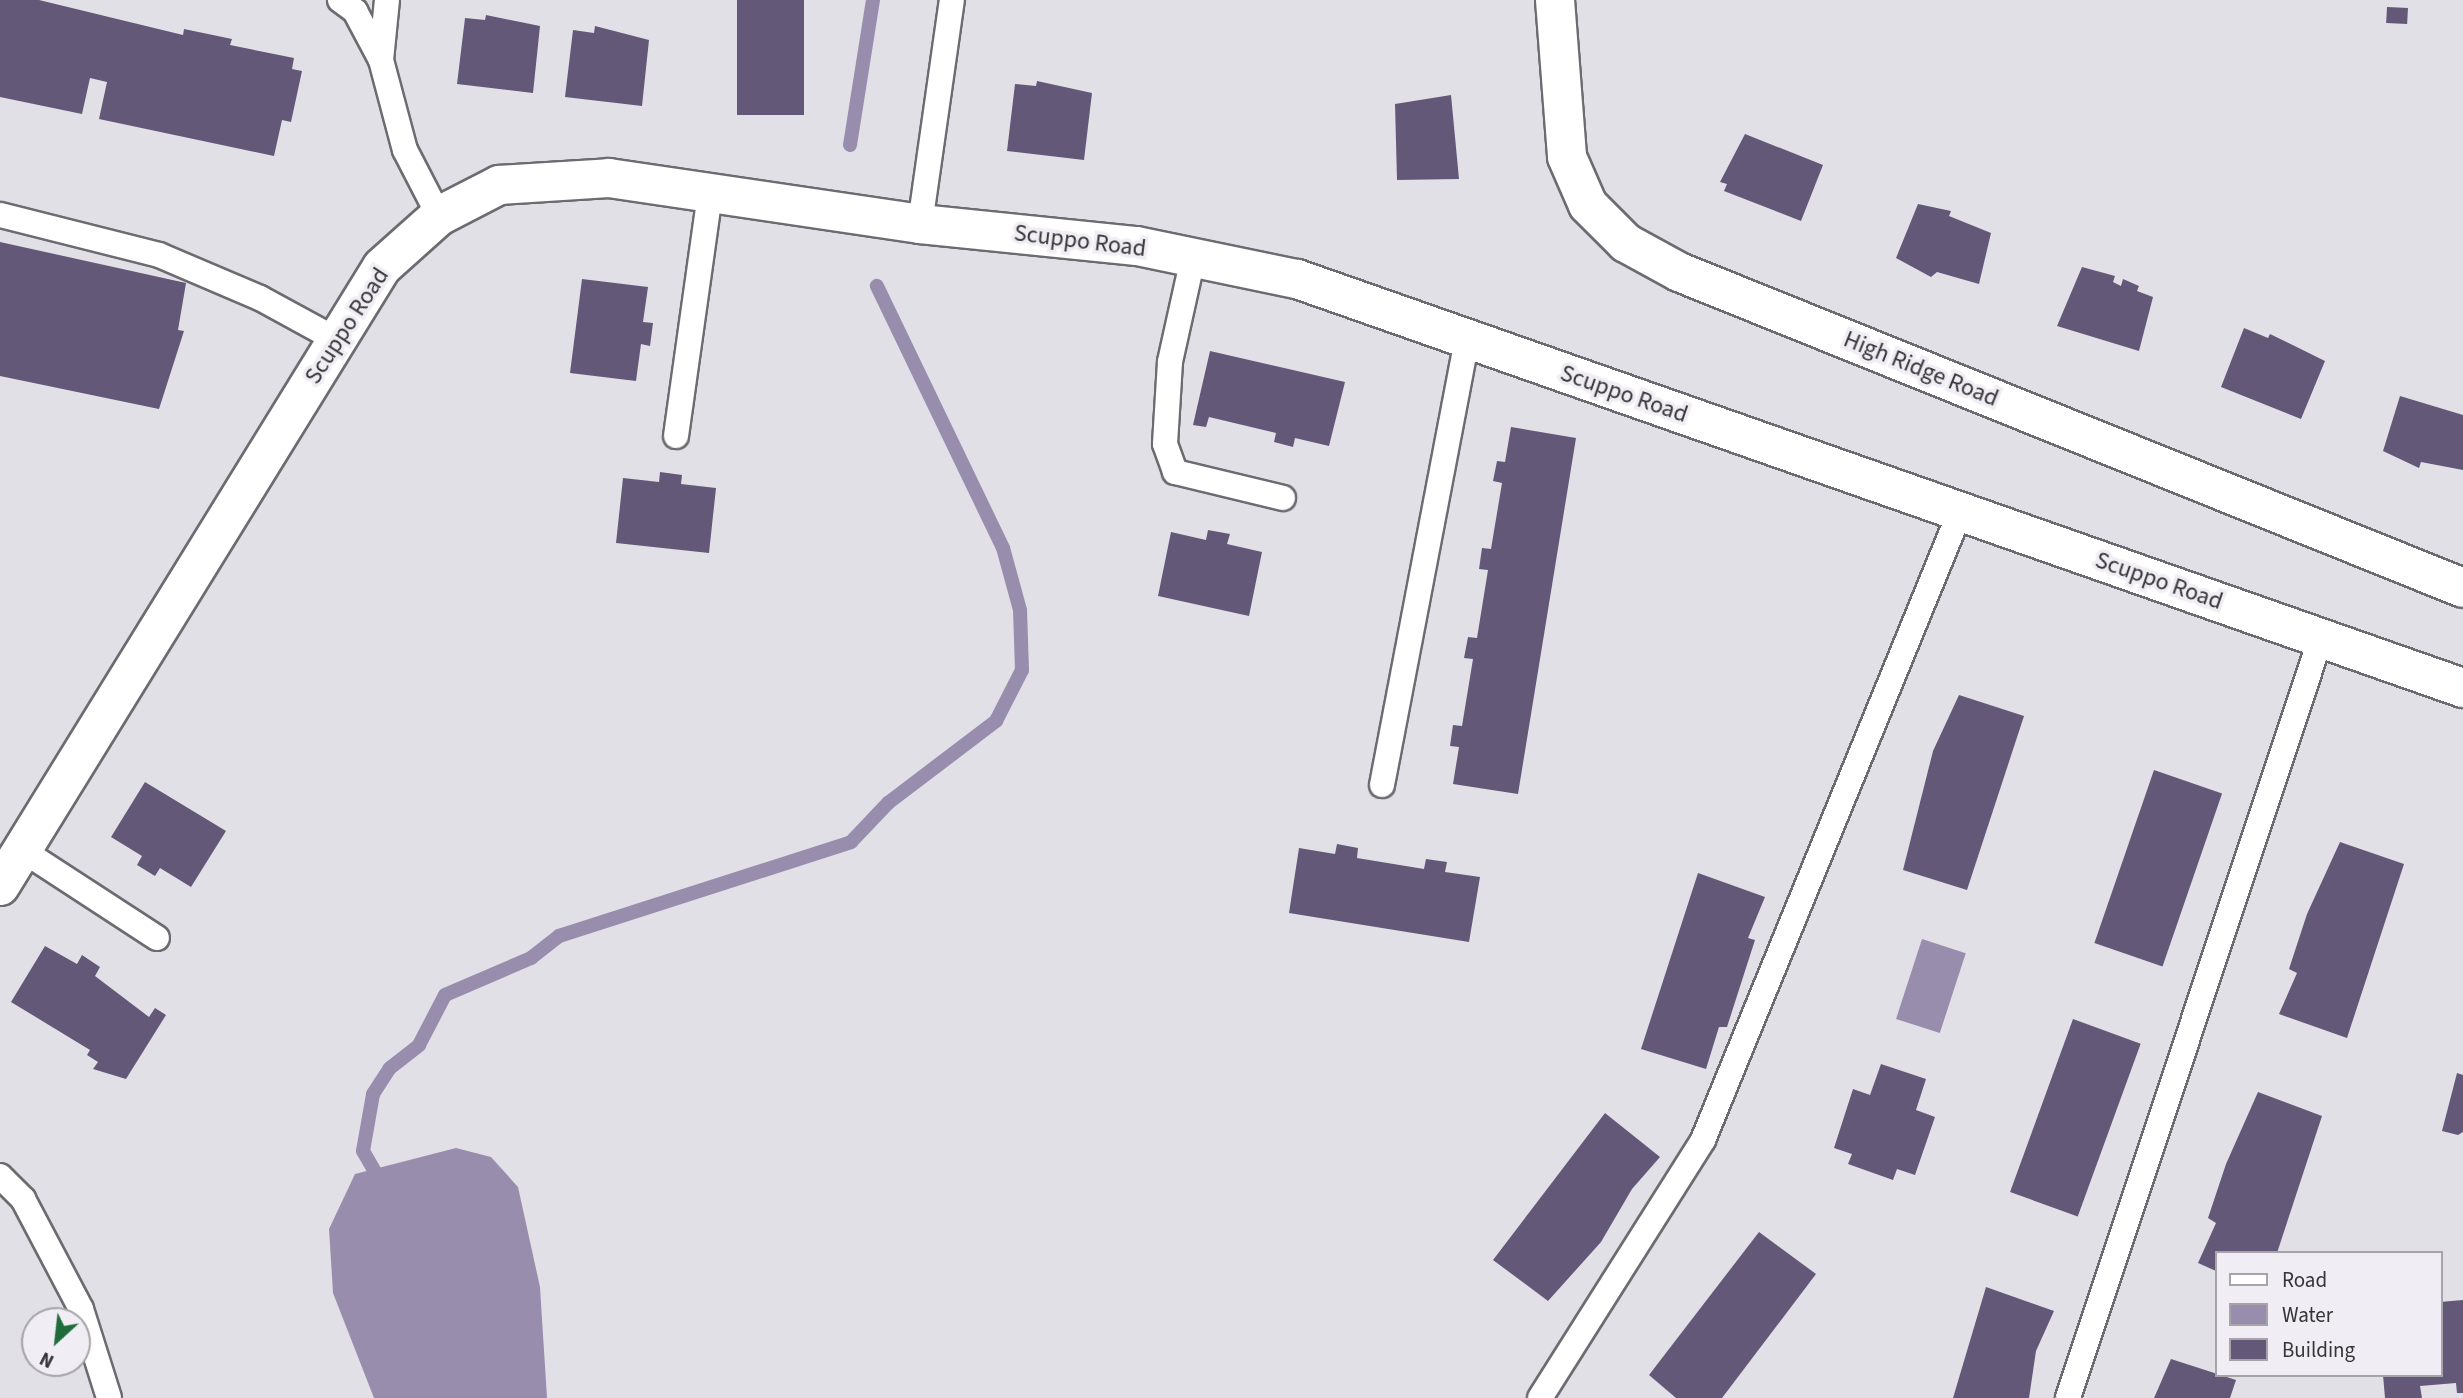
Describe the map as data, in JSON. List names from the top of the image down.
{
  "streets": {
    "street": ["Scuppo Road", "High Ridge Road"]
  },
  "legend": ["Road", "Water", "Building"],
  "north": "bottom left"
}
